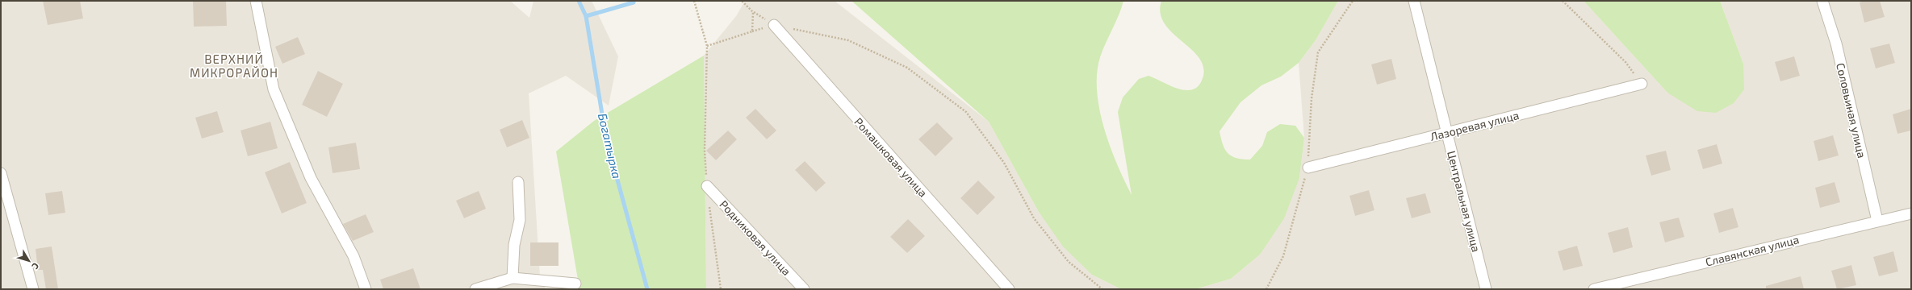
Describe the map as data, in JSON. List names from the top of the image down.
{
  "streets": {
    "street": [
      "Соловьиная улица",
      "Лазоревая улица",
      "Ромашковая улица",
      "Центральная улица",
      "Родниковая улица",
      "Славянская улица"
    ]
  },
  "crossings": [
    ["Соловьиная улица", "Славянская улица"],
    ["Лазоревая улица", "Центральная улица"]
  ],
  "districts": ["ВЕРХНИЙ МИКРОРАЙОН"],
  "water": ["Богатырка"],
  "north": "bottom right"
}
